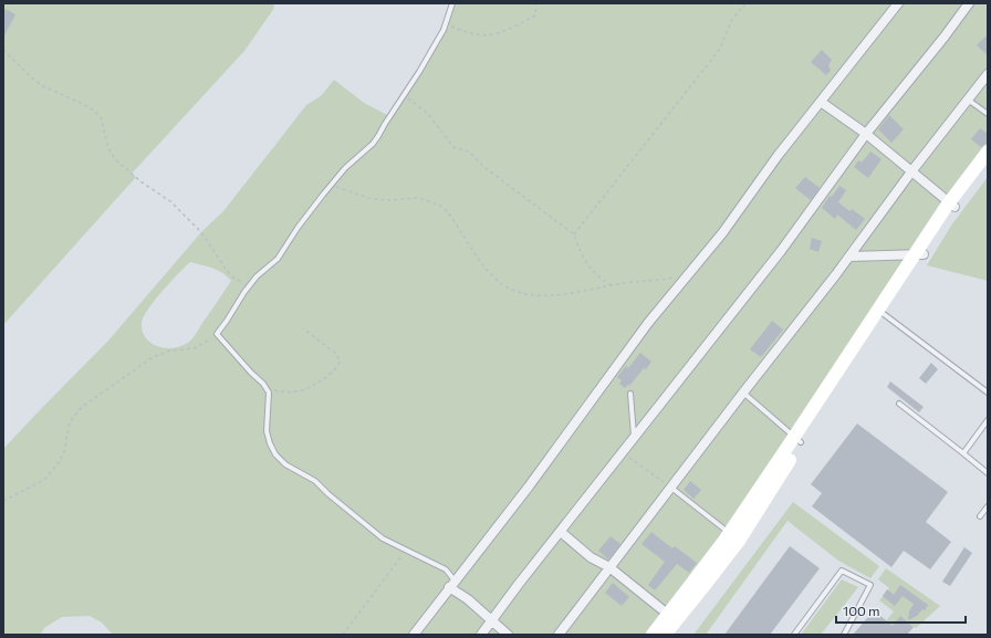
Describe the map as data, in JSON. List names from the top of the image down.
{
  "scale_bar": "100 m"
}
